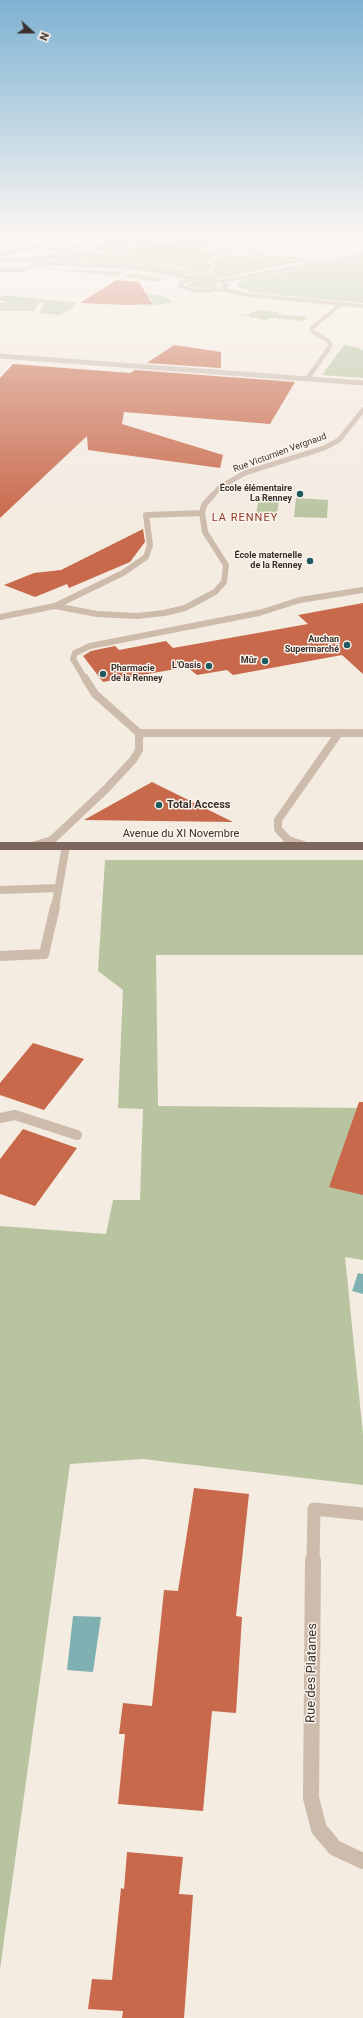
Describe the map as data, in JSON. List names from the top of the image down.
{
  "streets": {
    "main road": ["Avenue du XI Novembre"],
    "street": ["Rue Victurnien Vergnaud", "Rue des Platanes"]
  },
  "districts": ["LA RENNEY"],
  "places": [
    "École élémentaire La Renney",
    "École maternelle de la Renney",
    "Auchan Supermarché",
    "Mûr",
    "L'Oasis",
    "Pharmacie de la Renney",
    "Total Access"
  ],
  "north": "right"
}
